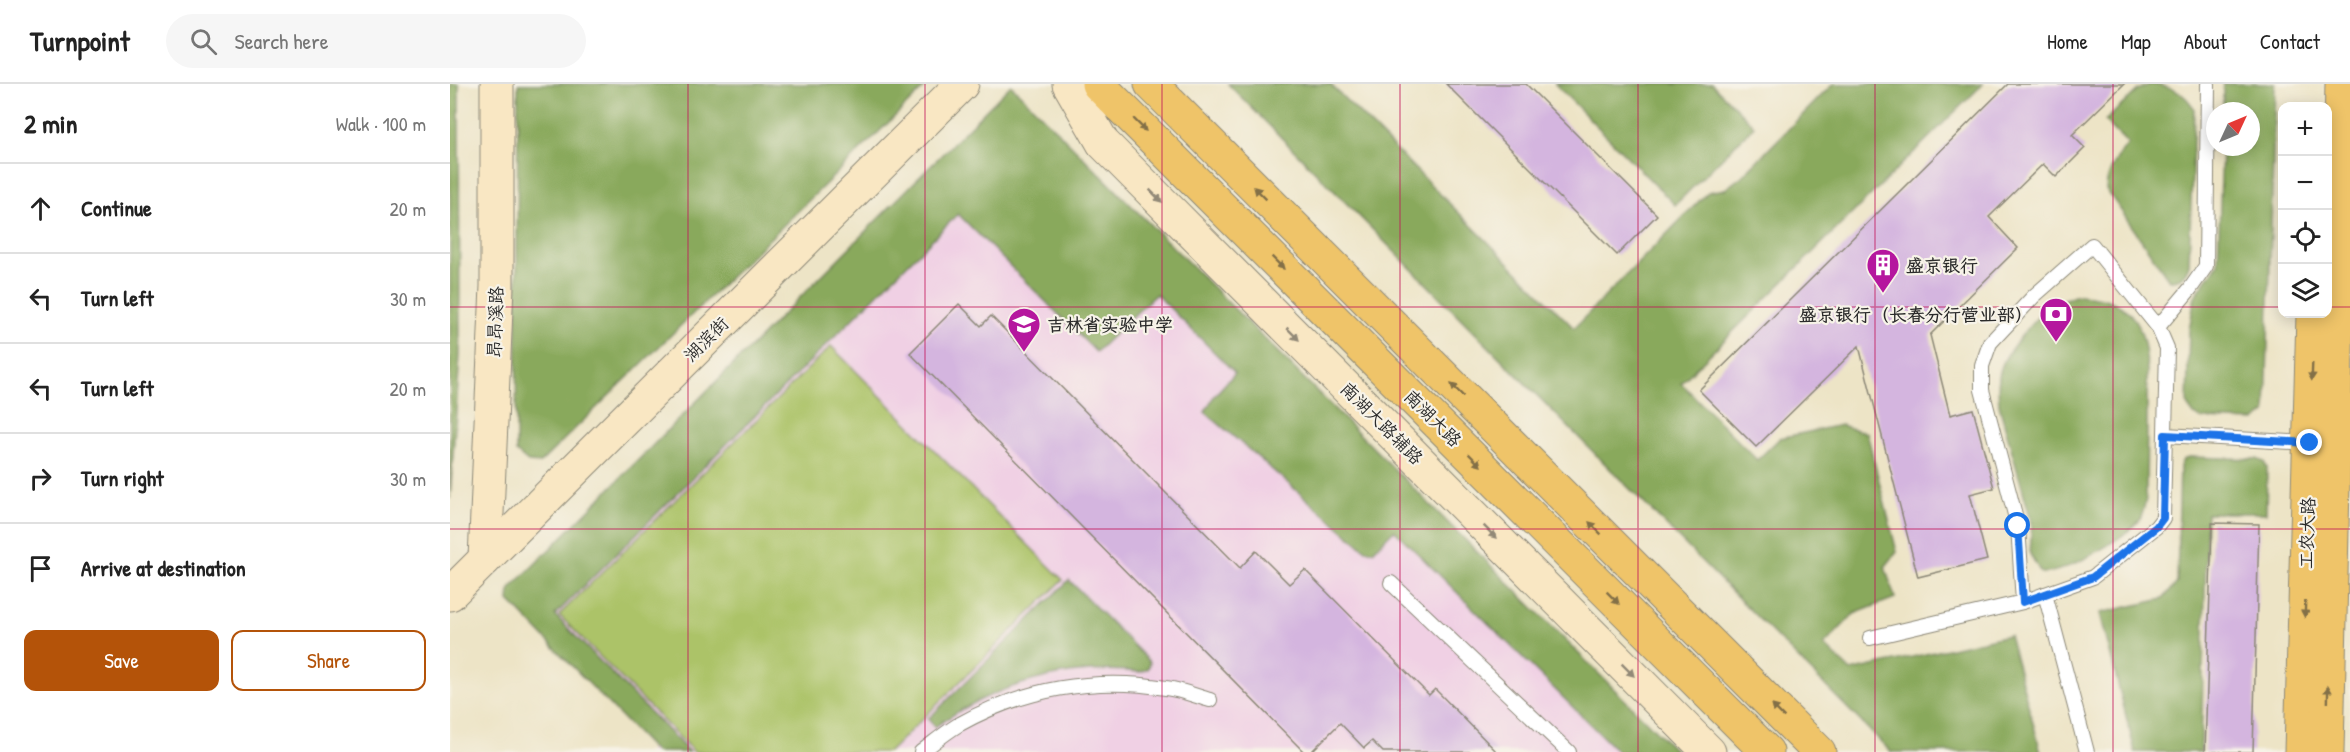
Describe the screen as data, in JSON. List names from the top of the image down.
{
  "streets": {
    "main road": ["南湖大路", "工农大路"],
    "street": ["昂昂溪路", "湖滨街", "南湖大路辅路"]
  },
  "crossings": [
    ["昂昂溪路", "湖滨街"]
  ],
  "one_way": ["南湖大路辅路"],
  "places": {
    "building": ["盛京银行"],
    "bank": ["盛京银行（长春分行营业部）"],
    "school or university": ["吉林省实验中学"]
  },
  "north": "top right",
  "page": {
    "header": "Turnpoint",
    "search": "Search here",
    "nav": [
      "Home",
      "Map",
      "About",
      "Contact"
    ],
    "heading": ["2 min", "Walk · 100 m"],
    "map_buttons": ["+", "−"],
    "list": [
      ["Continue", "20 m"],
      ["Turn left", "30 m"],
      ["Turn left", "20 m"],
      ["Turn right", "30 m"],
      "Arrive at destination"
    ],
    "buttons": ["Save", "Share"]
  }
}
